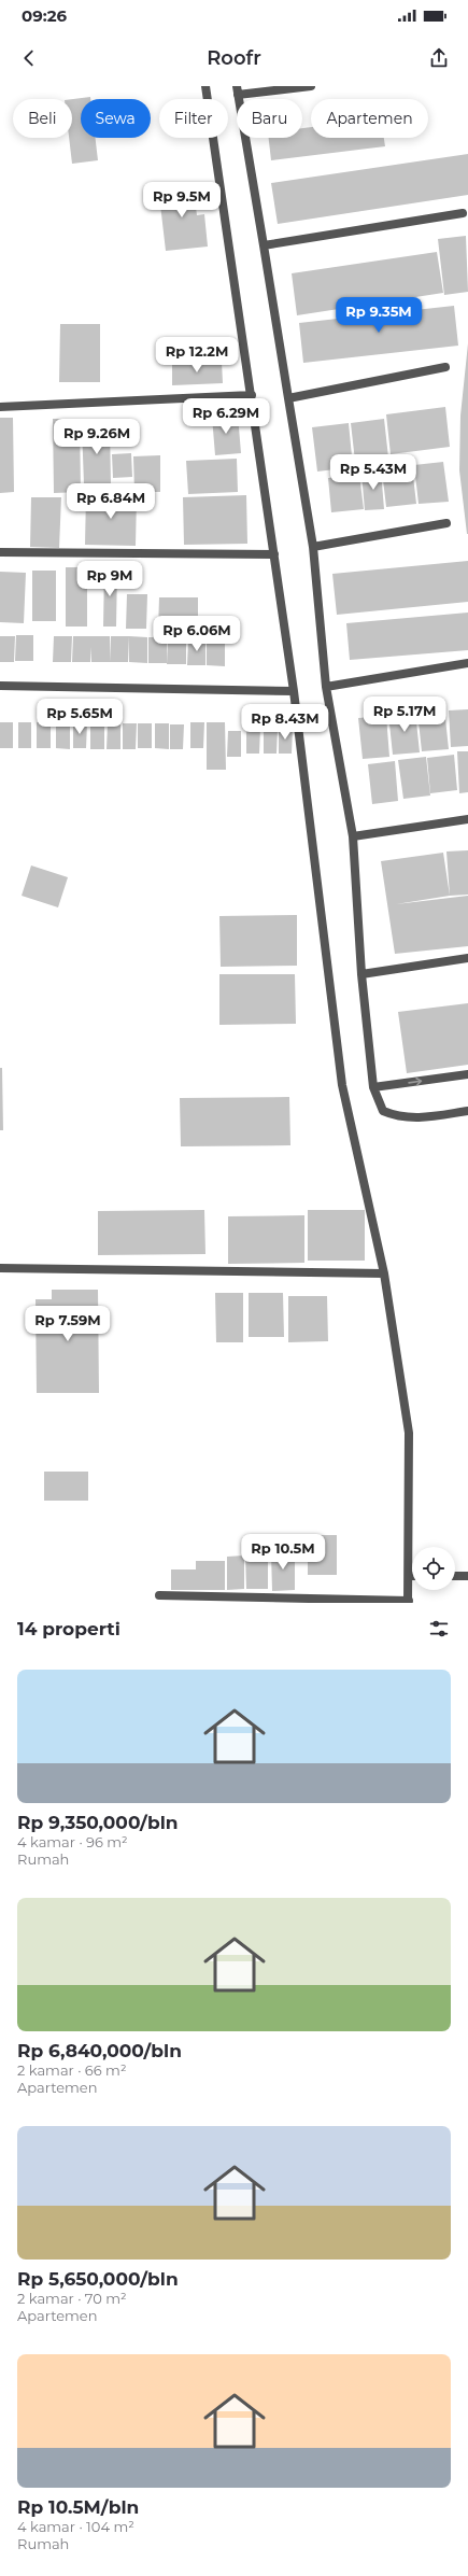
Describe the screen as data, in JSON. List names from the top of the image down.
{
  "page": {
    "status": "09:26",
    "header": "Roofr",
    "chip": [
      "Beli",
      "Sewa",
      "Filter",
      "Baru",
      "Apartemen"
    ],
    "price": [
      "Rp 9.5M",
      "Rp 9.35M",
      "Rp 12.2M",
      "Rp 6.29M",
      "Rp 9.26M",
      "Rp 5.43M",
      "Rp 6.84M",
      "Rp 9M",
      "Rp 6.06M",
      "Rp 5.17M",
      "Rp 5.65M",
      "Rp 8.43M",
      "Rp 7.59M",
      "Rp 10.5M"
    ],
    "heading": "14 properti",
    "list": [
      {
        "name": "Rp 9,350,000/bln",
        "note": "4 kamar · 96 m² · Rumah"
      },
      {
        "name": "Rp 6,840,000/bln",
        "note": "2 kamar · 66 m² · Apartemen"
      },
      {
        "name": "Rp 5,650,000/bln",
        "note": "2 kamar · 70 m² · Apartemen"
      },
      {
        "name": "Rp 10.5M/bln",
        "note": "4 kamar · 104 m² · Rumah"
      }
    ]
  }
}
